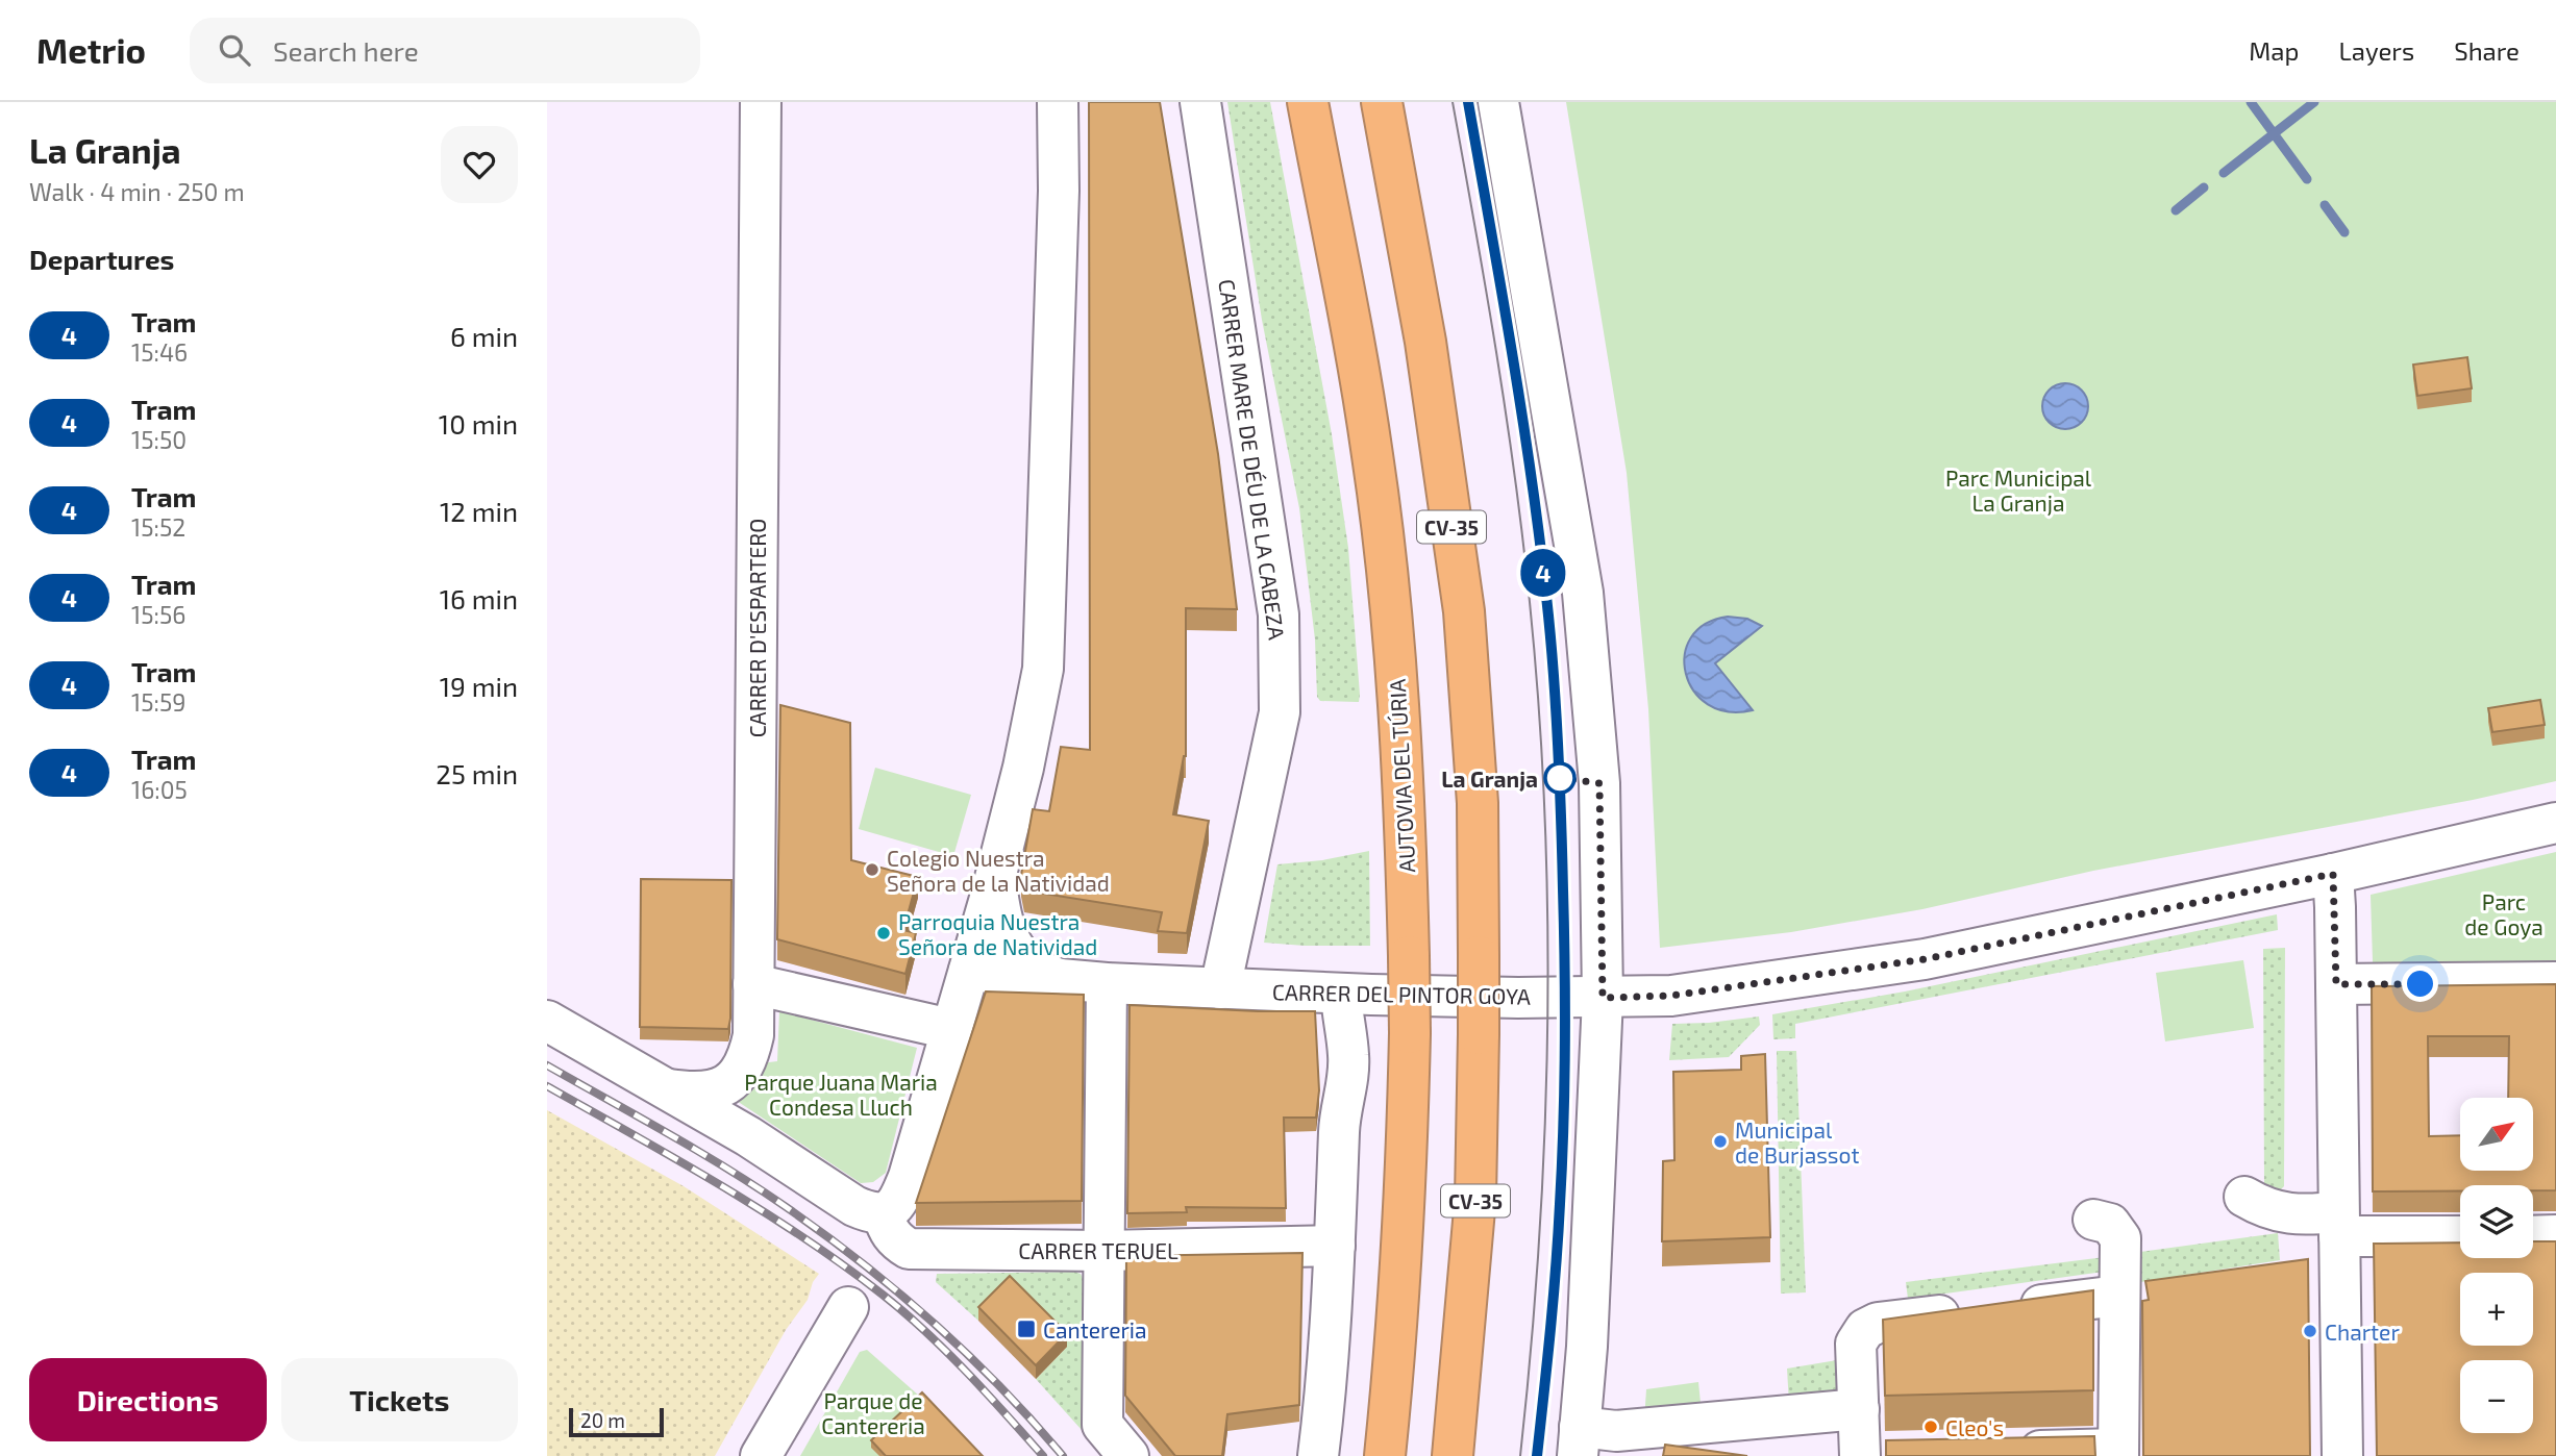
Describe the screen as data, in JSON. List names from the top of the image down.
{
  "streets": {
    "highway": ["CV-35", "AUTOVIA DEL TÚRIA"],
    "street": [
      "CARRER MARE DE DÉU DE LA CABEZA",
      "CARRER D'ESPARTERO",
      "CARRER DEL PINTOR GOYA",
      "CARRER TERUEL"
    ]
  },
  "crossings": [
    ["CARRER MARE DE DÉU DE LA CABEZA", "CARRER DEL PINTOR GOYA"]
  ],
  "parks": [
    "Parc Municipal La Granja",
    "Parc de Goya",
    "Parque Juana Maria Condesa Lluch",
    "Parque de Cantereria"
  ],
  "places": {
    "other": [
      "La Granja",
      "Colegio Nuestra Señora de la Natividad",
      "Parroquia Nuestra Señora de Natividad",
      "Municipal de Burjassot",
      "Charter",
      "Cleo's"
    ],
    "transit": ["Cantereria"]
  },
  "lines": ["tram line 4"],
  "scale_bar": "20 m",
  "north": "top right",
  "page": {
    "header": "Metrio",
    "search": "Search here",
    "nav": ["Map", "Layers", "Share"],
    "heading": [
      ["La Granja", "Walk · 4 min · 250 m"],
      "Departures"
    ],
    "on_map": "4",
    "list": [
      {
        "mark": "4",
        "name": "Tram",
        "note": "15:46",
        "value": "6 min"
      },
      {
        "mark": "4",
        "name": "Tram",
        "note": "15:50",
        "value": "10 min"
      },
      {
        "mark": "4",
        "name": "Tram",
        "note": "15:52",
        "value": "12 min"
      },
      {
        "mark": "4",
        "name": "Tram",
        "note": "15:56",
        "value": "16 min"
      },
      {
        "mark": "4",
        "name": "Tram",
        "note": "15:59",
        "value": "19 min"
      },
      {
        "mark": "4",
        "name": "Tram",
        "note": "16:05",
        "value": "25 min"
      }
    ],
    "map_buttons": ["+", "−"],
    "buttons": ["Directions", "Tickets"],
    "scale": "20 m"
  }
}
